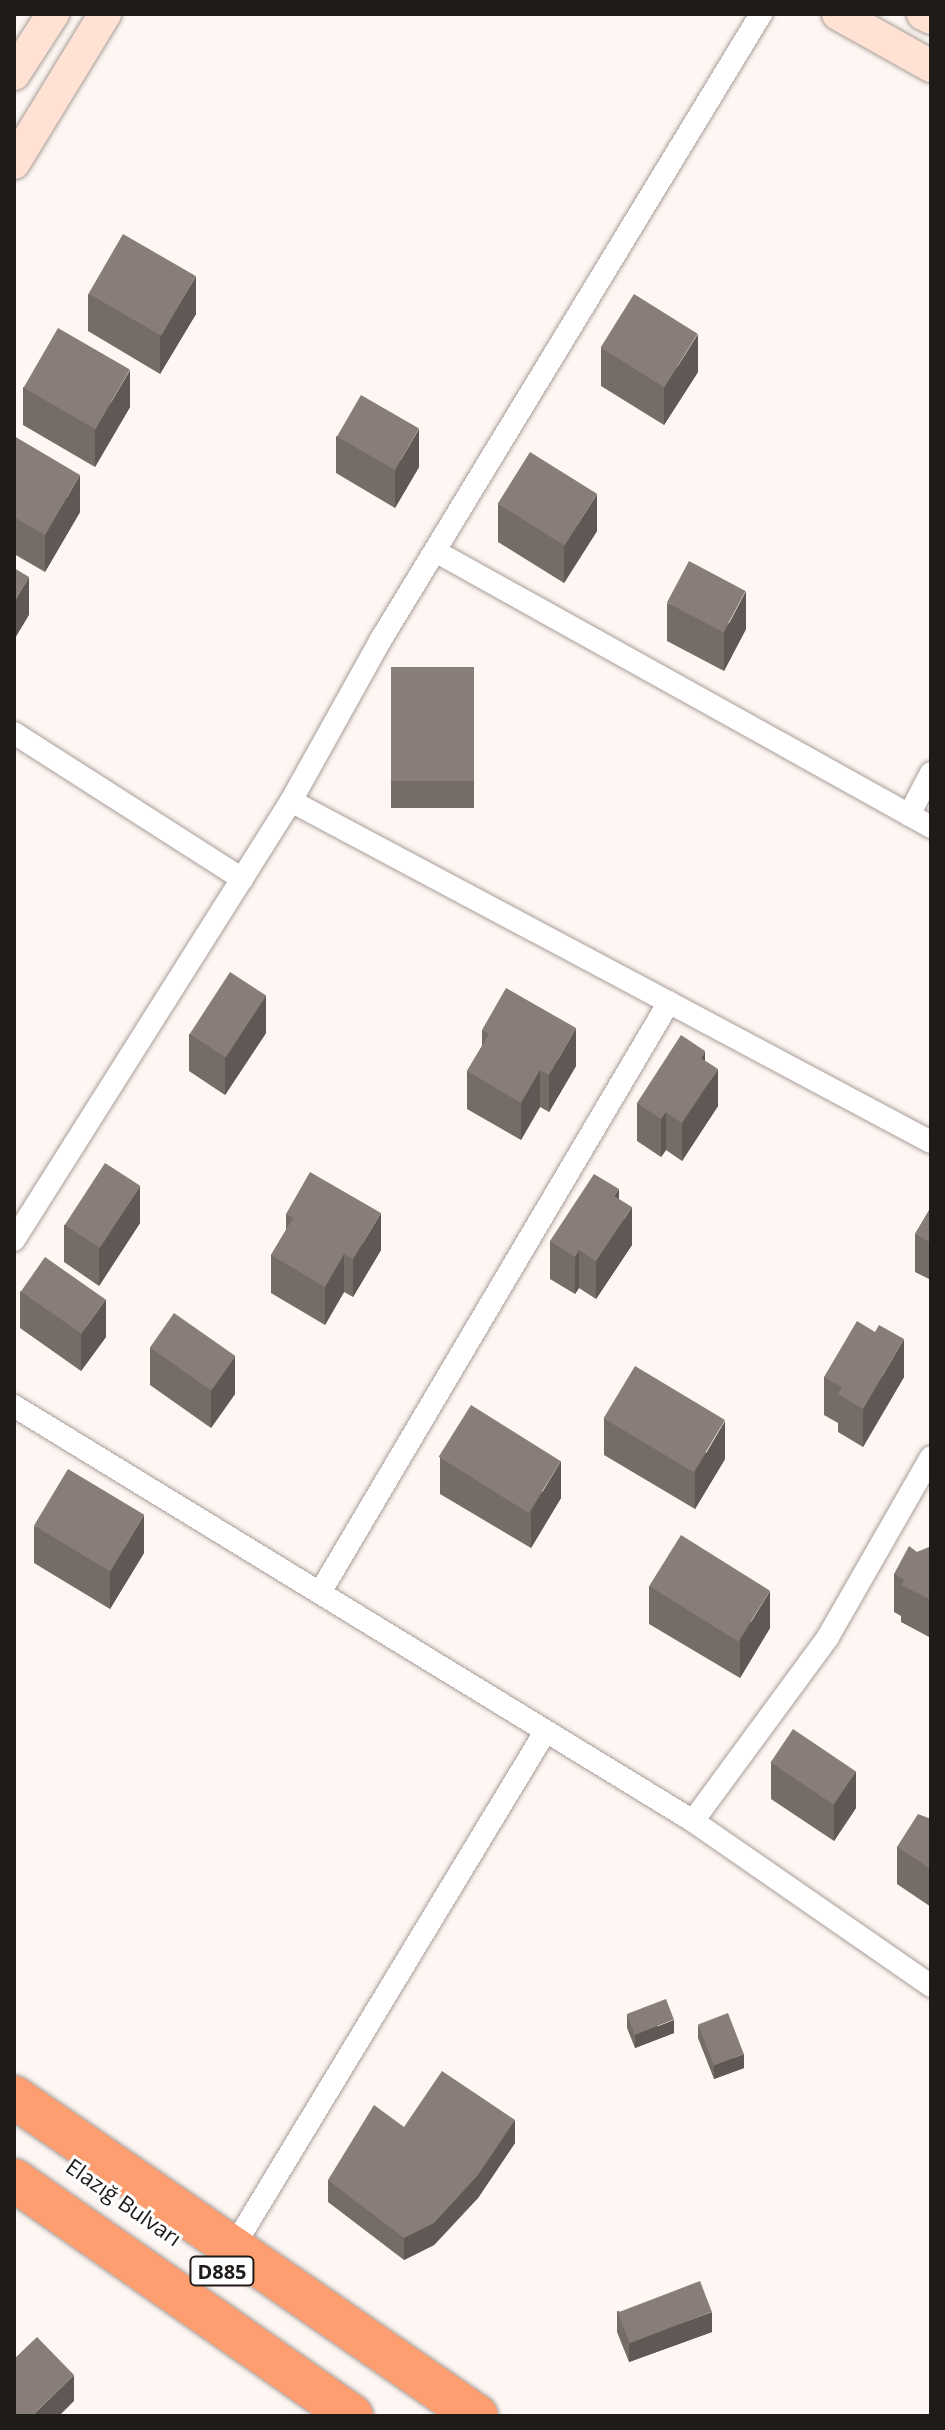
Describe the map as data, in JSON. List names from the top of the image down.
{
  "streets": {
    "highway": ["Elazığ Bulvarı", "D885"]
  }
}
